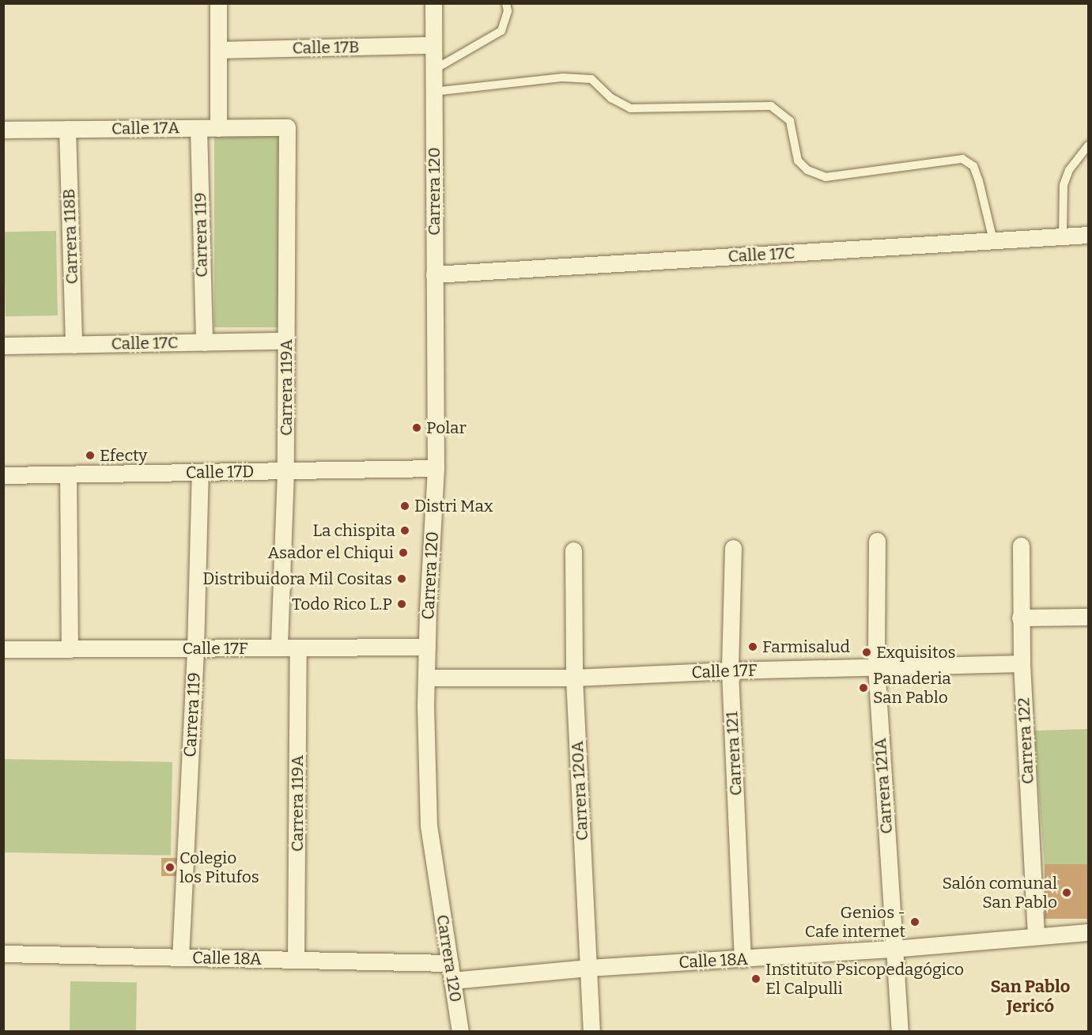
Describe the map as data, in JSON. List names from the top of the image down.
{
  "streets": {
    "street": [
      "Calle 17B",
      "Calle 17A",
      "Carrera 120",
      "Carrera 119",
      "Carrera 118B",
      "Calle 17C",
      "Carrera 119A",
      "Calle 17D",
      "Calle 17F",
      "Carrera 122",
      "Carrera 121",
      "Carrera 121A",
      "Carrera 120A",
      "Calle 18A"
    ]
  },
  "crossings": [
    ["Calle 17B", "Carrera 120"],
    ["Calle 17A", "Carrera 119"],
    ["Calle 17A", "Carrera 118B"],
    ["Calle 17A", "Carrera 119A"],
    ["Carrera 120", "Calle 17C"],
    ["Carrera 120", "Calle 17D"],
    ["Carrera 120", "Calle 17F"],
    ["Carrera 120", "Calle 18A"],
    ["Carrera 119", "Calle 17C"],
    ["Carrera 119", "Calle 17D"],
    ["Carrera 119", "Calle 17F"],
    ["Carrera 119", "Calle 18A"],
    ["Carrera 118B", "Calle 17C"],
    ["Calle 17C", "Carrera 119A"],
    ["Carrera 119A", "Calle 17D"],
    ["Carrera 119A", "Calle 17F"],
    ["Carrera 119A", "Calle 18A"],
    ["Calle 17F", "Carrera 122"],
    ["Calle 17F", "Carrera 121"],
    ["Calle 17F", "Carrera 121A"],
    ["Calle 17F", "Carrera 120A"],
    ["Carrera 122", "Calle 18A"],
    ["Carrera 121", "Calle 18A"],
    ["Carrera 121A", "Calle 18A"],
    ["Carrera 120A", "Calle 18A"]
  ],
  "districts": ["San Pablo Jericó"],
  "places": [
    "Polar",
    "Efecty",
    "Distri Max",
    "La chispita",
    "Asador el Chiqui",
    "Distribuidora Mil Cositas",
    "Todo Rico L.P",
    "Farmisalud",
    "Exquisitos",
    "Panaderia San Pablo",
    "Colegio los Pitufos",
    "Salón comunal San Pablo",
    "Genios - Cafe internet",
    "Instituto Psicopedagógico El Calpulli"
  ]
}
